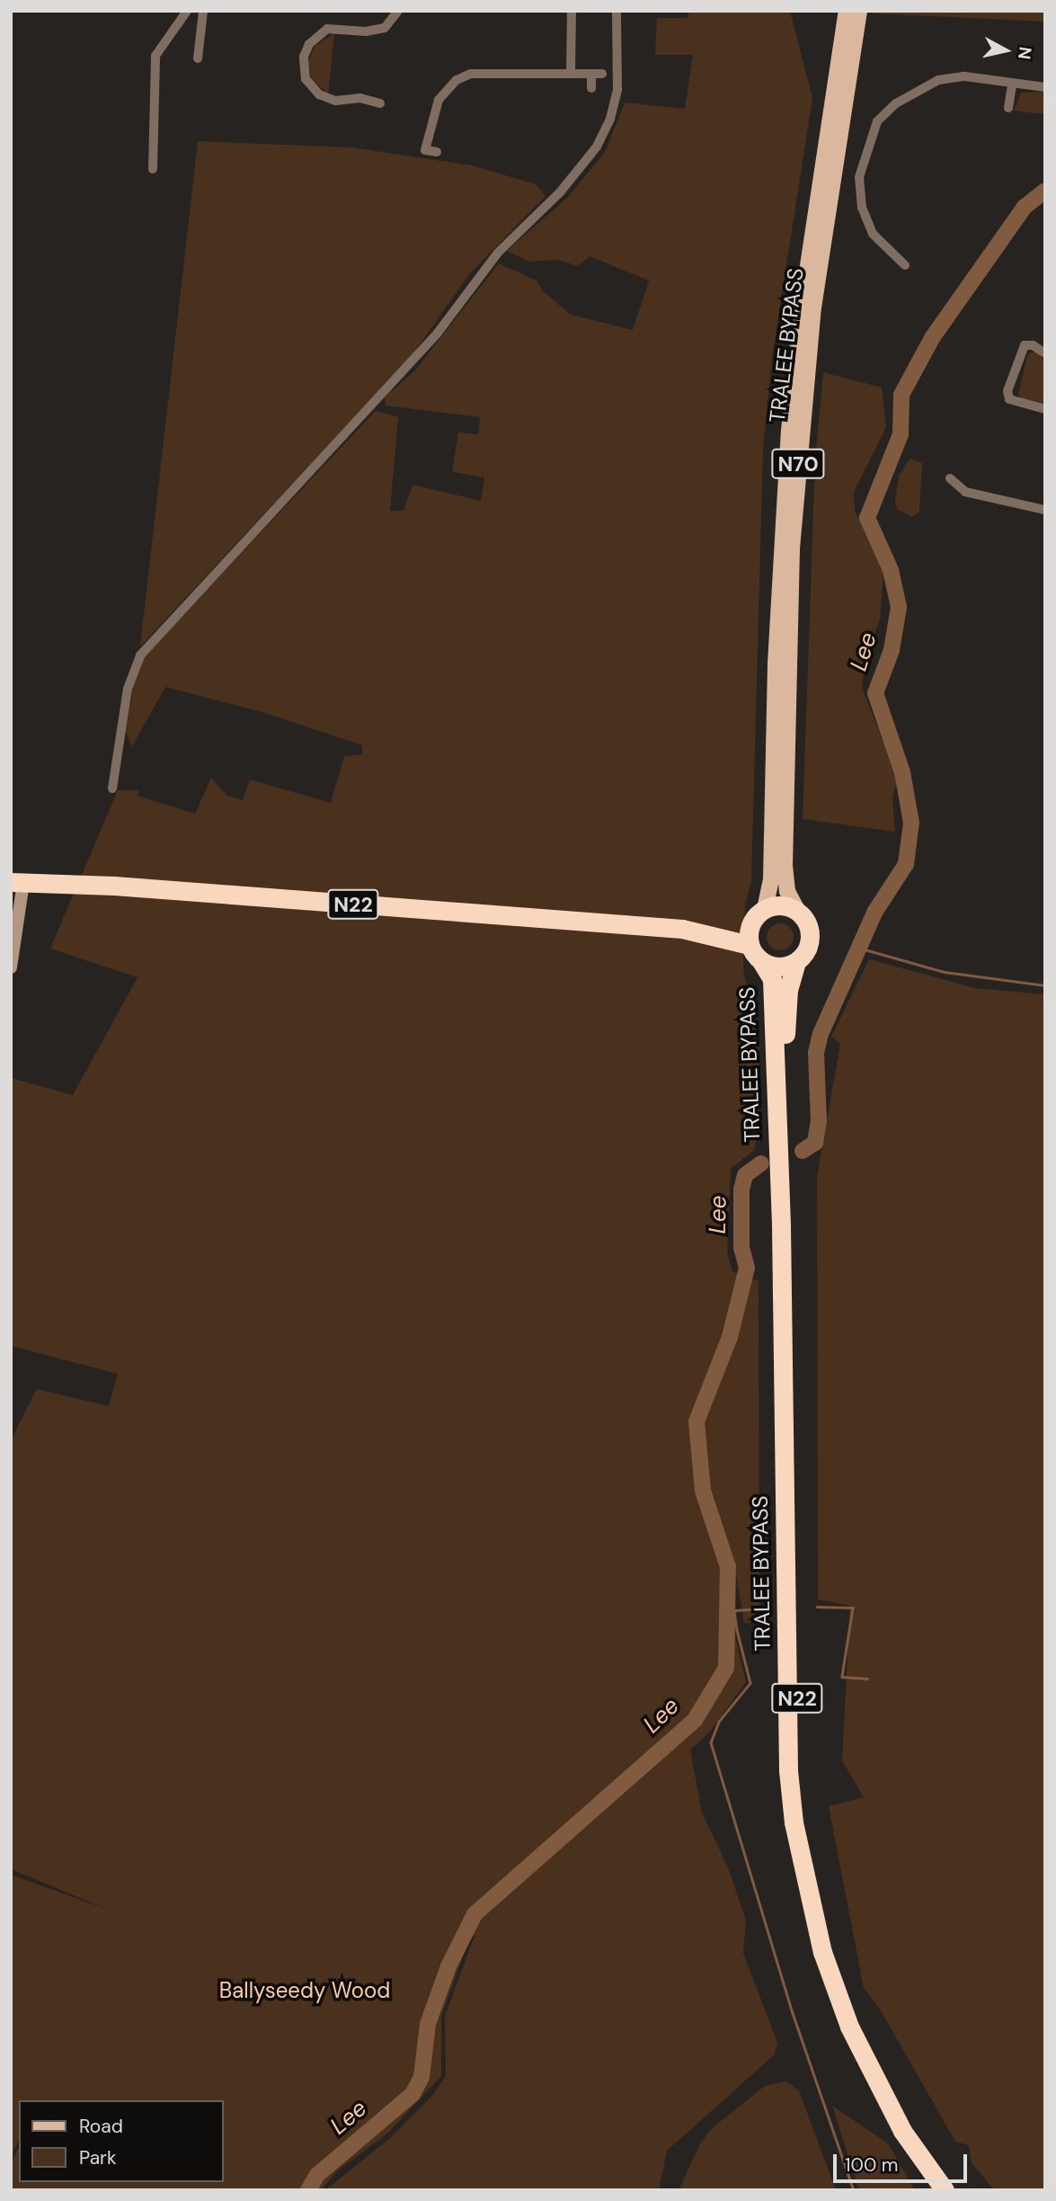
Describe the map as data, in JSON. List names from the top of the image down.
{
  "streets": {
    "highway": ["TRALEE BYPASS", "N22"],
    "main road": ["N70"]
  },
  "crossings": [
    ["TRALEE BYPASS", "N22"]
  ],
  "water": ["Lee"],
  "parks": ["Ballyseedy Wood"],
  "legend": ["Road", "Park"],
  "scale_bar": "100 m",
  "north": "right"
}
